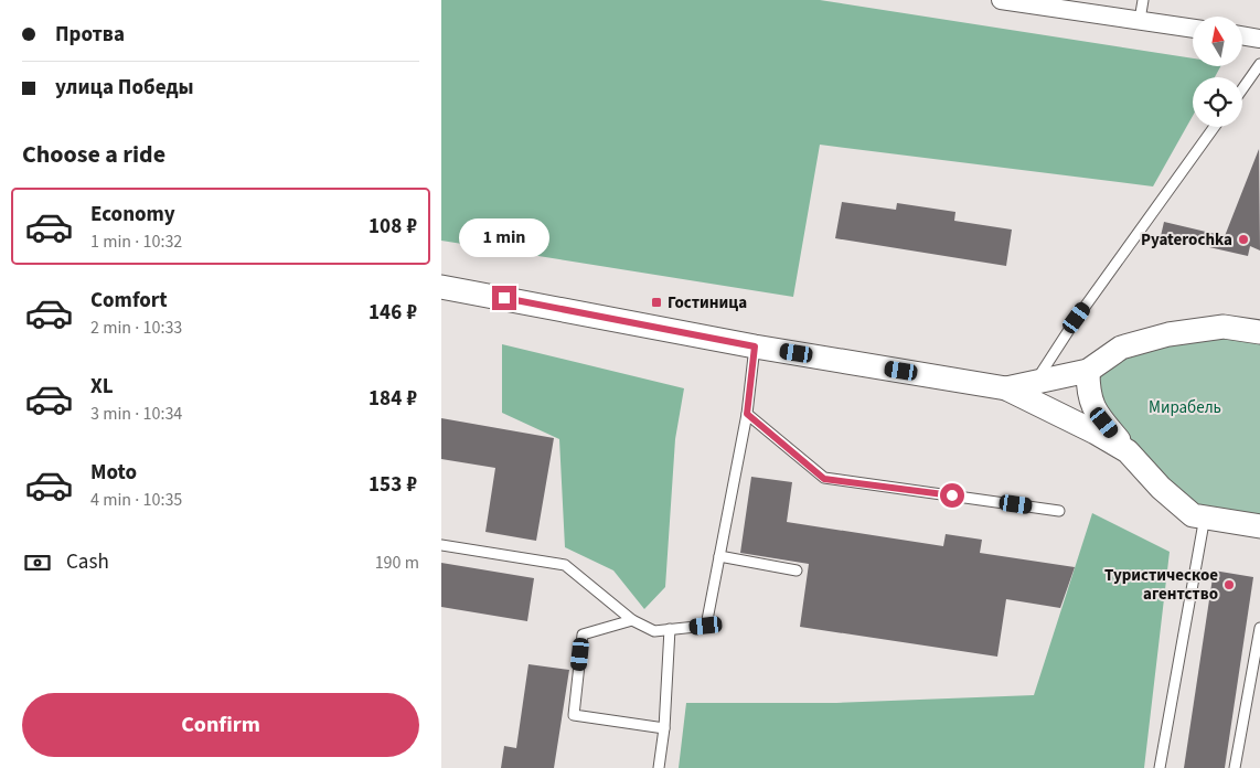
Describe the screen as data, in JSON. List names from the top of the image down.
{
  "parks": ["Мирабель"],
  "places": {
    "other": ["Pyaterochka", "Туристическое агентство"],
    "transit": ["Гостиница"]
  },
  "north": "top",
  "page": {
    "banner": ["Протва", "улица Победы"],
    "heading": "Choose a ride",
    "list": [
      {
        "name": "Economy",
        "note": "1 min · 10:32",
        "value": "108 ₽"
      },
      {
        "name": "Comfort",
        "note": "2 min · 10:33",
        "value": "146 ₽"
      },
      {
        "name": "XL",
        "note": "3 min · 10:34",
        "value": "184 ₽"
      },
      {
        "name": "Moto",
        "note": "4 min · 10:35",
        "value": "153 ₽"
      }
    ],
    "bubble": "1 min",
    "pay": ["Cash", "190 m"],
    "buttons": "Confirm"
  }
}
